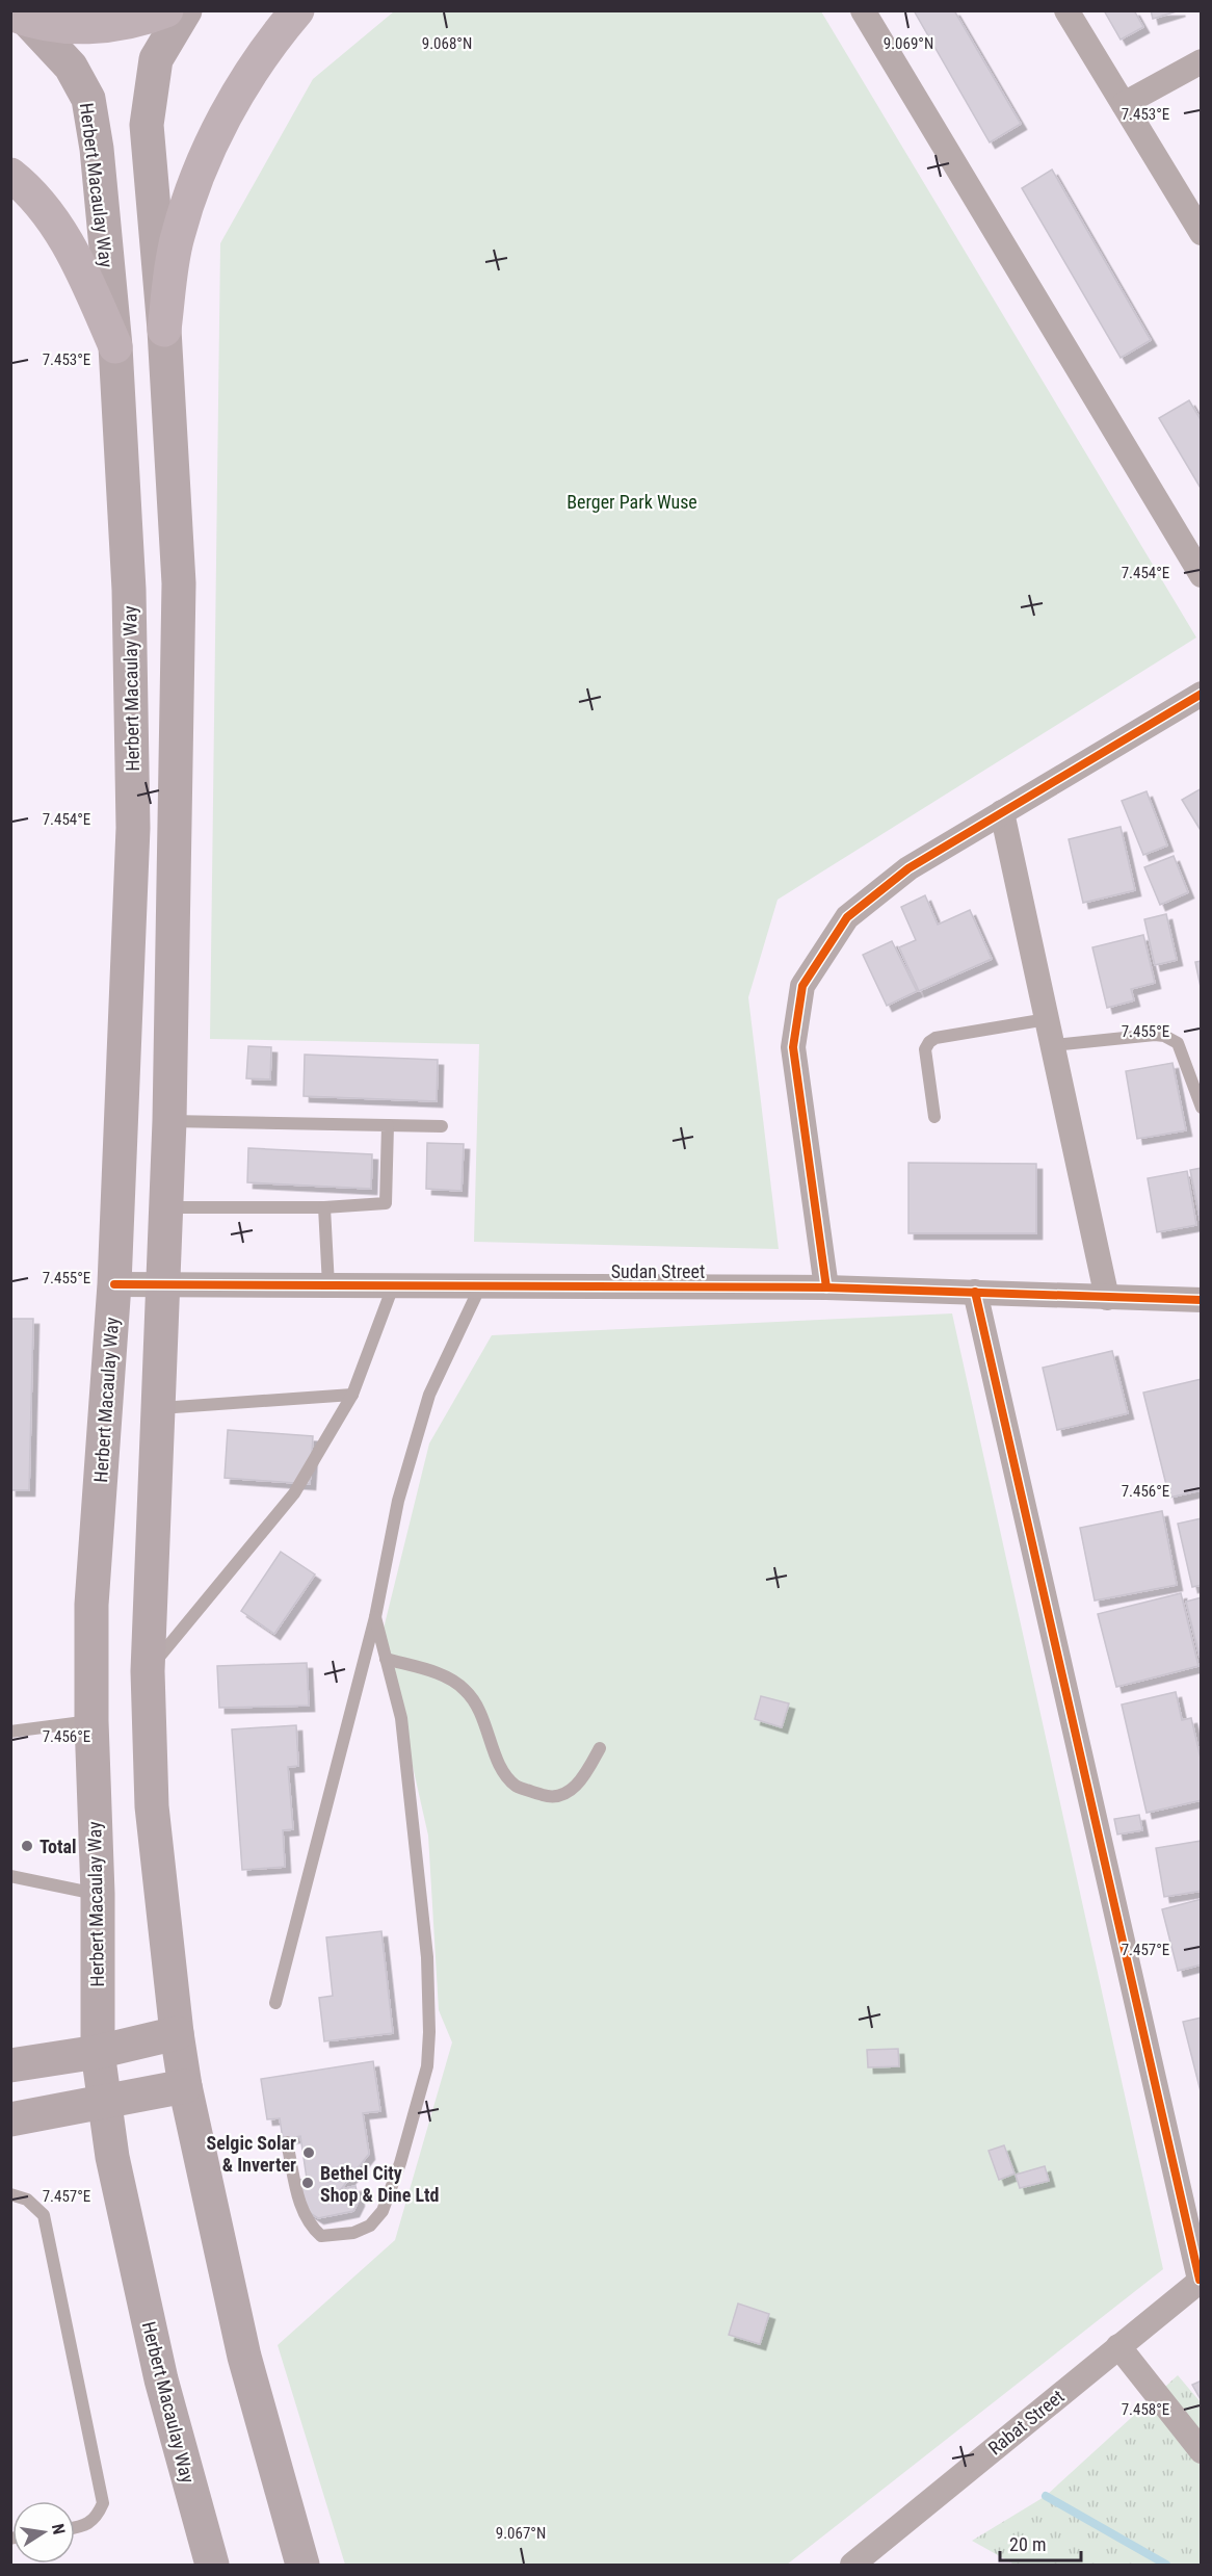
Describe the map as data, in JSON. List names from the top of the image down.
{
  "streets": {
    "main road": ["Herbert Macaulay Way"],
    "street": ["Sudan Street", "Rabat Street"]
  },
  "crossings": [
    ["Herbert Macaulay Way", "Sudan Street"]
  ],
  "parks": ["Berger Park Wuse"],
  "places": ["Total", "Selgic Solar & Inverter", "Bethel City Shop & Dine Ltd"],
  "scale_bar": "20 m",
  "north": "right",
  "coordinates": [
    "9.068°N",
    "9.069°N",
    "7.453°E",
    "7.454°E",
    "7.455°E",
    "7.456°E",
    "7.457°E",
    "7.458°E",
    "9.067°N"
  ]
}
